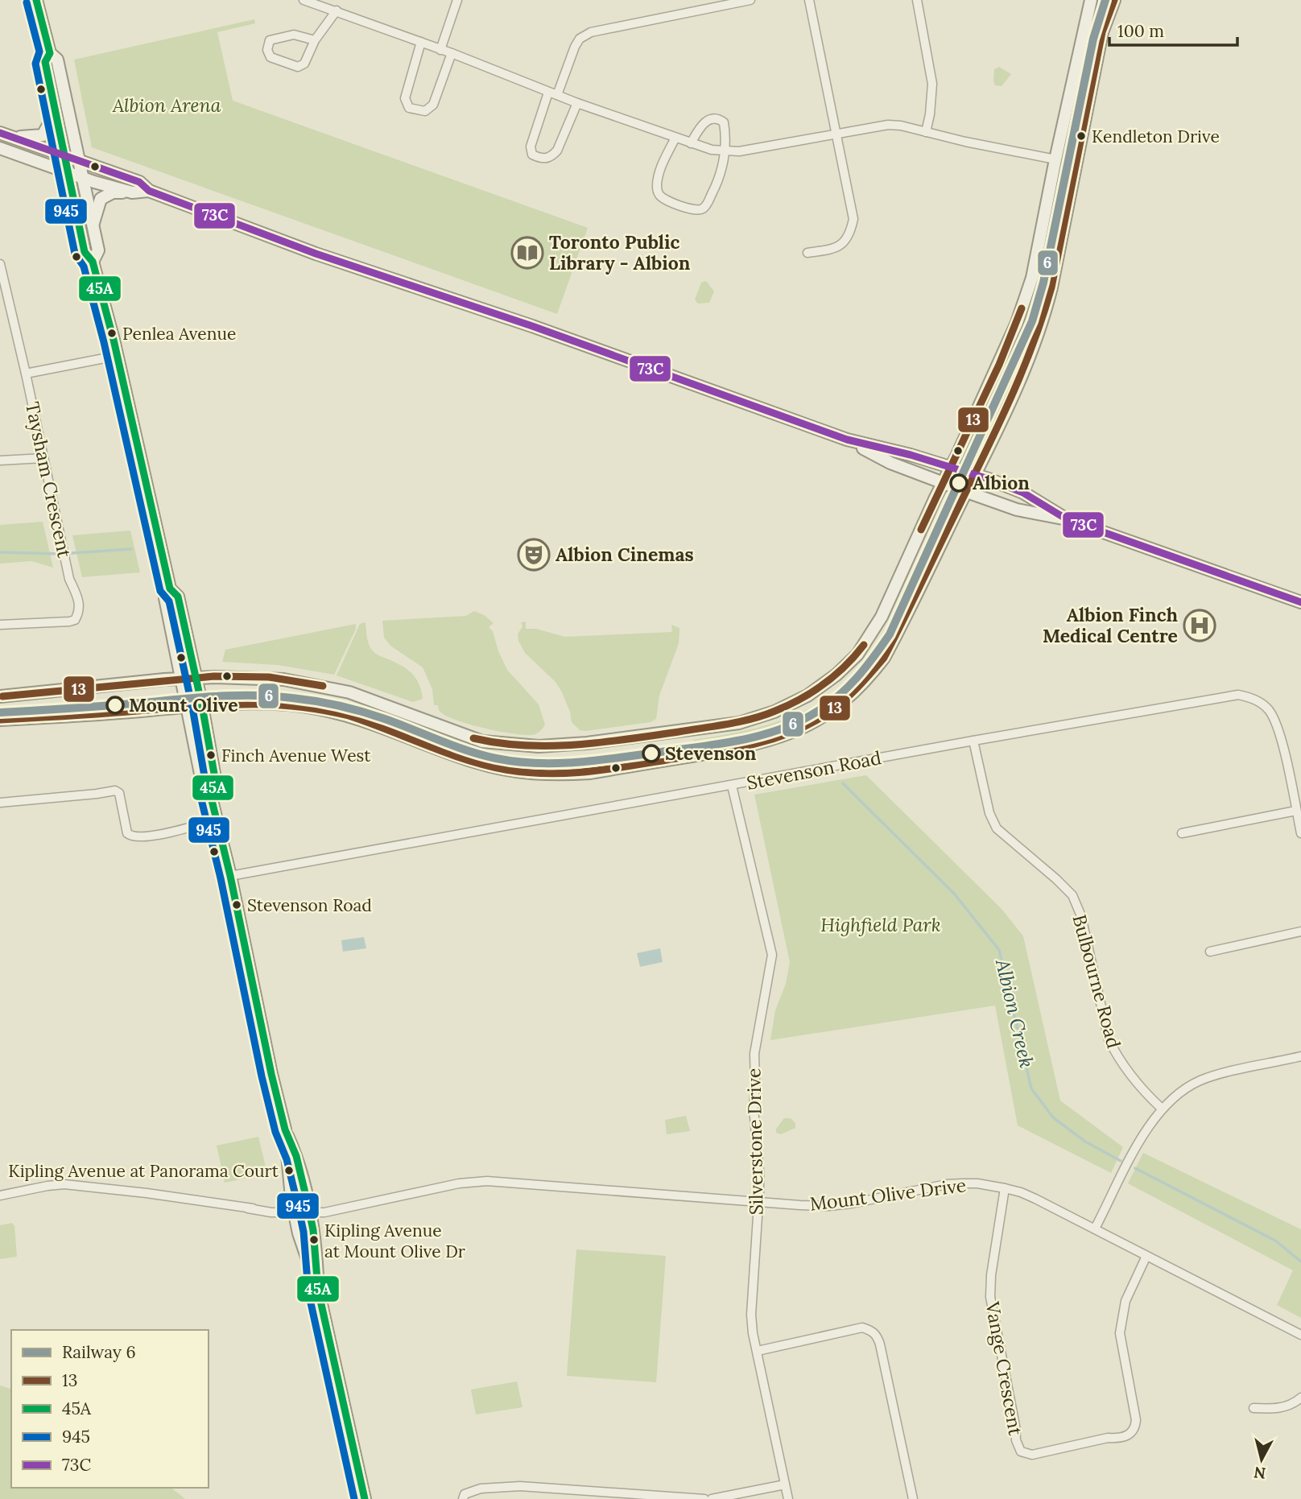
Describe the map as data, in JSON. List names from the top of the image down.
{
  "streets": {
    "street": [
      "Taysham Crescent",
      "Stevenson Road",
      "Bulbourne Road",
      "Silverstone Drive",
      "Mount Olive Drive",
      "Vange Crescent"
    ]
  },
  "crossings": [
    ["Stevenson Road", "Bulbourne Road"],
    ["Stevenson Road", "Silverstone Drive"],
    ["Silverstone Drive", "Mount Olive Drive"],
    ["Mount Olive Drive", "Vange Crescent"]
  ],
  "water": ["Albion Creek"],
  "parks": ["Albion Arena", "Highfield Park"],
  "places": {
    "other": [
      "Kendleton Drive",
      "Penlea Avenue",
      "Albion",
      "Mount Olive",
      "Stevenson",
      "Finch Avenue West",
      "Stevenson Road",
      "Kipling Avenue at Panorama Court",
      "Kipling Avenue at Mount Olive Dr"
    ],
    "library": ["Toronto Public Library - Albion"],
    "theatre": ["Albion Cinemas"],
    "hospital": ["Albion Finch Medical Centre"]
  },
  "lines": [
    "rail line 6",
    "transit line 13",
    "transit line 45A",
    "transit line 945",
    "transit line 73C"
  ],
  "legend": [
    "Railway 6",
    "13",
    "45A",
    "945",
    "73C"
  ],
  "scale_bar": "100 m",
  "north": "bottom"
}
